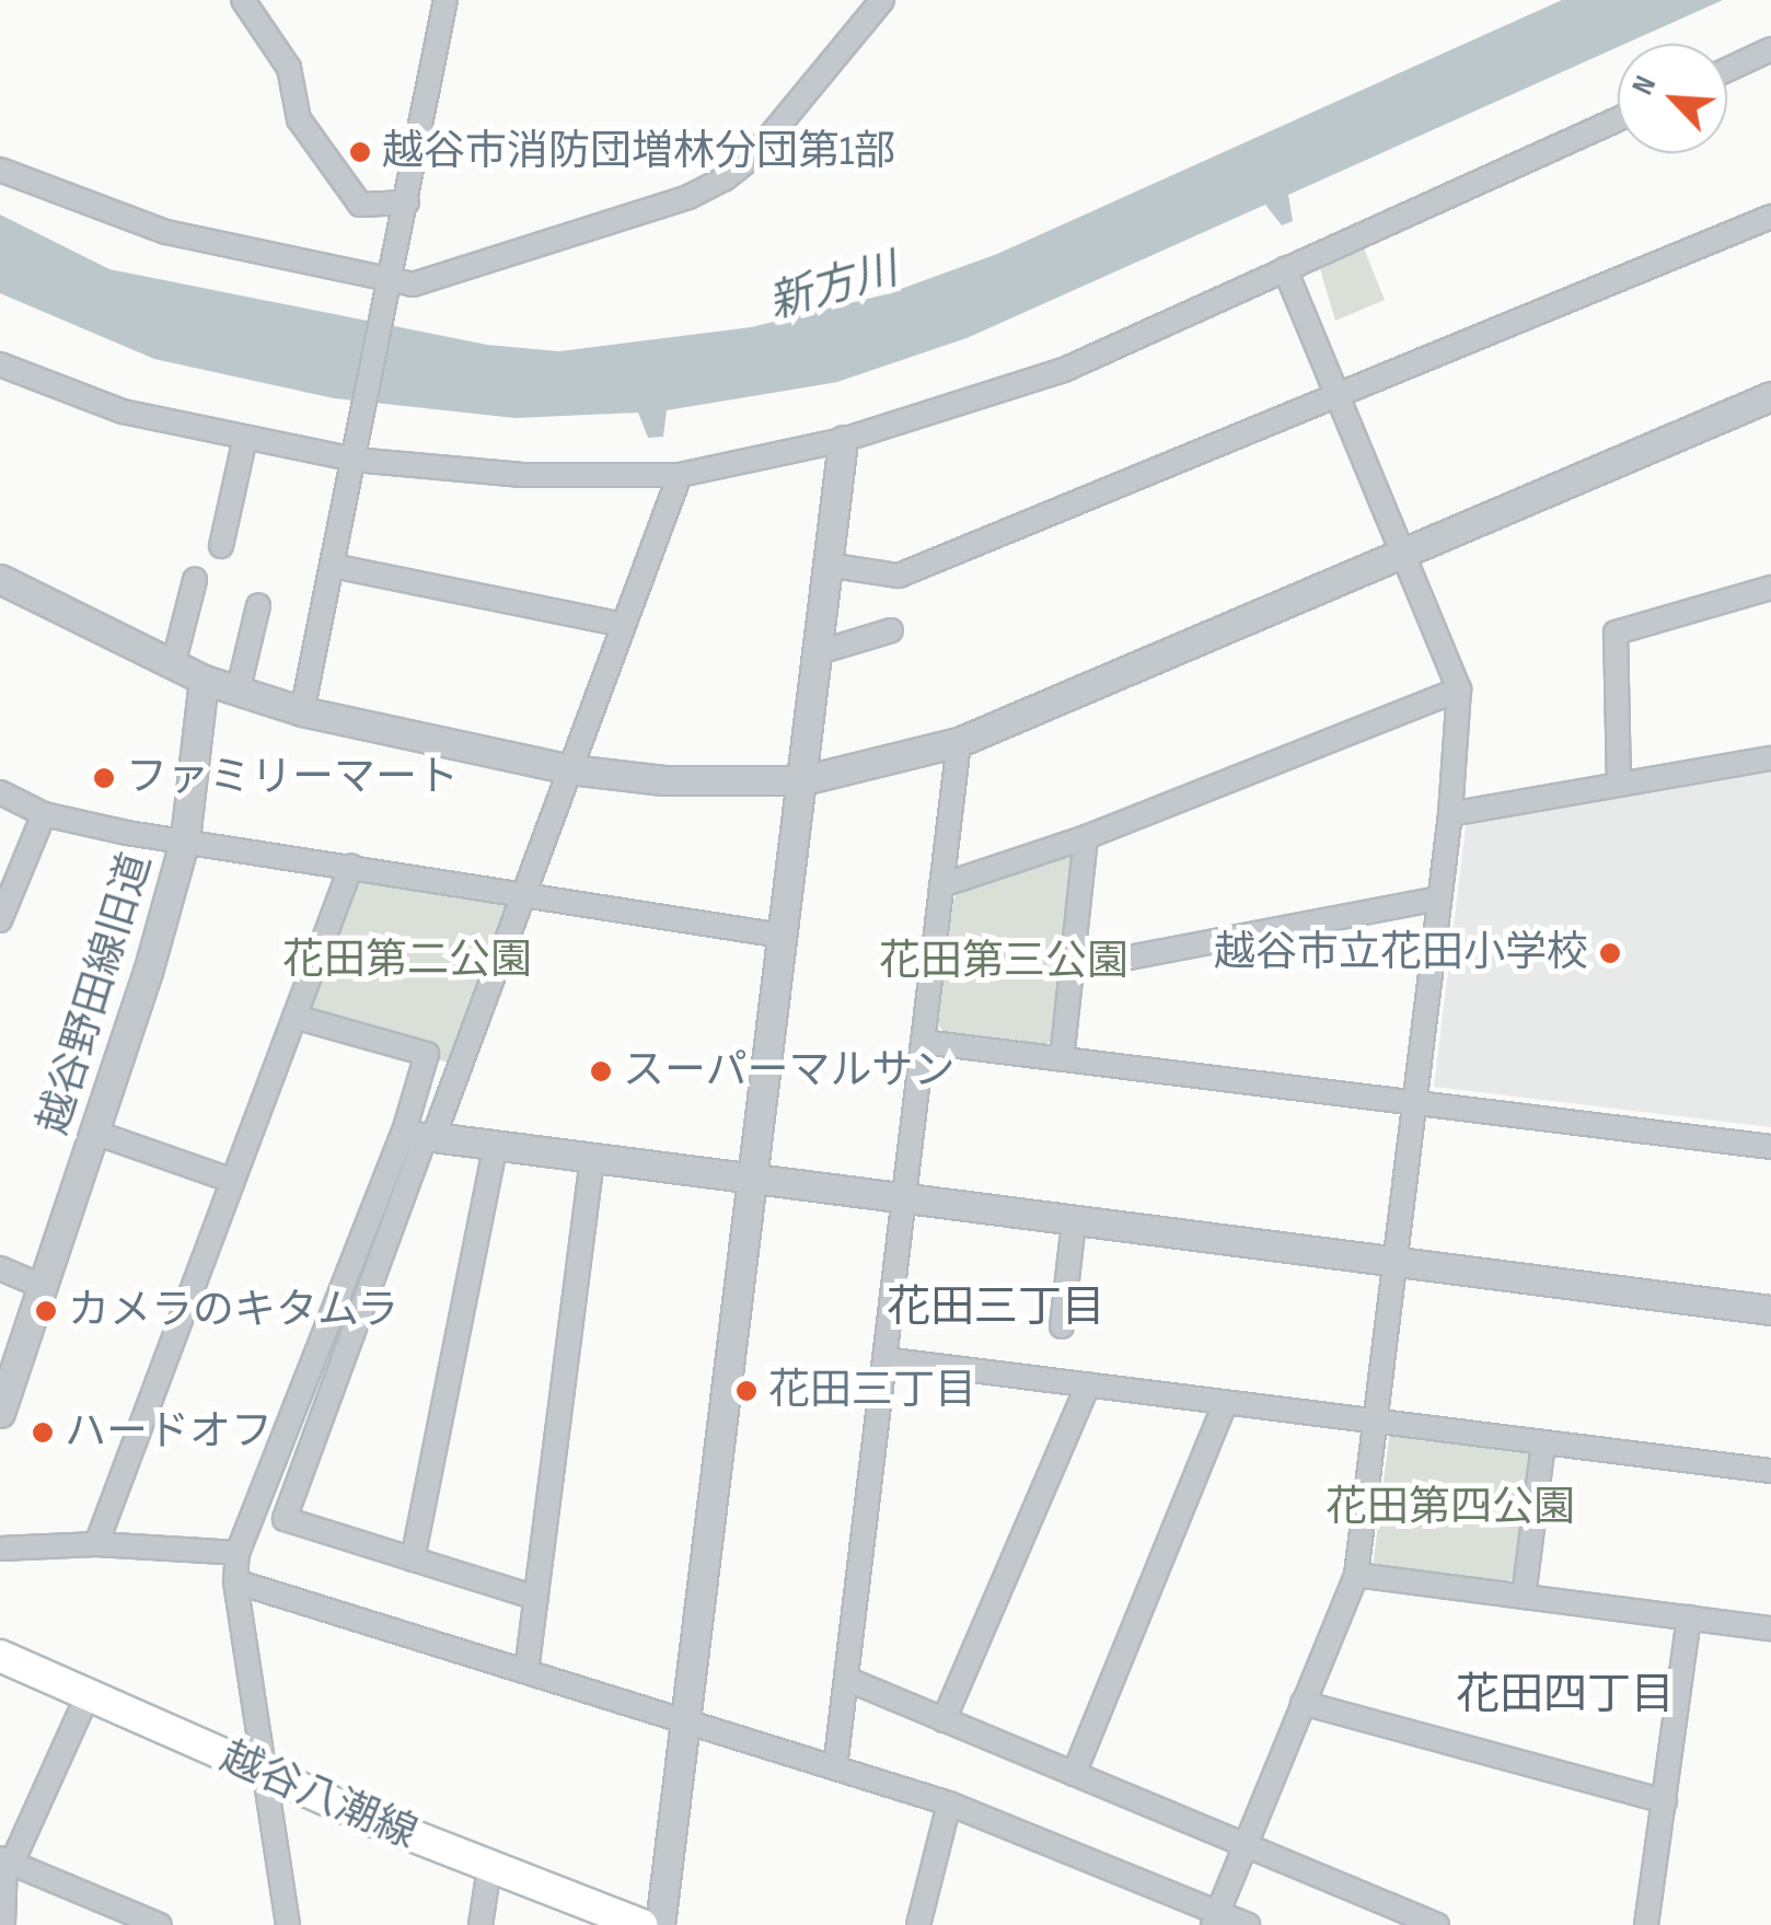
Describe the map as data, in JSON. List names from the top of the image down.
{
  "streets": {
    "main road": ["越谷八潮線"],
    "street": ["越谷野田線旧道"]
  },
  "districts": ["花田三丁目", "花田四丁目"],
  "water": ["新方川"],
  "parks": ["花田第二公園", "花田第三公園", "花田第四公園"],
  "places": [
    "越谷市消防団増林分団第1部",
    "ファミリーマート",
    "越谷市立花田小学校",
    "スーパーマルサン",
    "カメラのキタムラ",
    "花田三丁目",
    "ハードオフ"
  ],
  "north": "top left"
}
